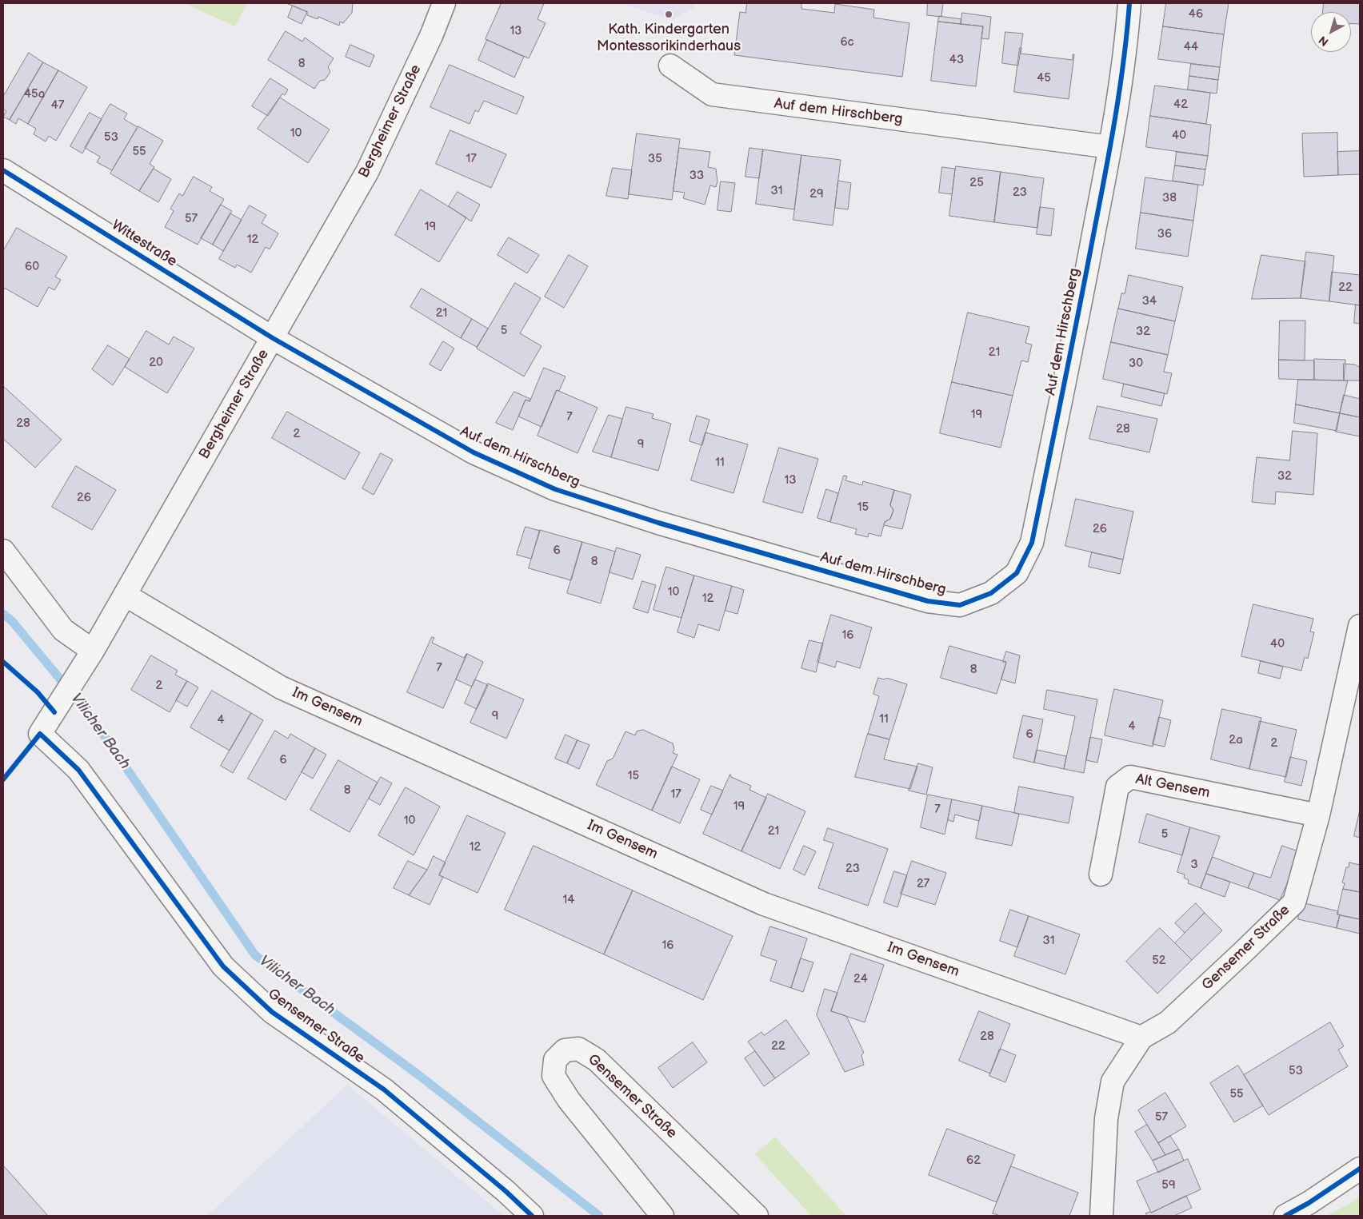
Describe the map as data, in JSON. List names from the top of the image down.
{
  "streets": {
    "street": [
      "Auf dem Hirschberg",
      "Bergheimer Straße",
      "Wittestraße",
      "Im Gensem",
      "Alt Gensem",
      "Gensemer Straße"
    ]
  },
  "crossings": [
    ["Auf dem Hirschberg", "Bergheimer Straße"],
    ["Auf dem Hirschberg", "Wittestraße"],
    ["Bergheimer Straße", "Wittestraße"],
    ["Bergheimer Straße", "Im Gensem"],
    ["Bergheimer Straße", "Gensemer Straße"],
    ["Im Gensem", "Gensemer Straße"],
    ["Alt Gensem", "Gensemer Straße"]
  ],
  "water": ["Vilicher Bach"],
  "places": ["Kath. Kindergarten Montessorikinderhaus"],
  "house_numbers": [
    "46",
    "13",
    "6c",
    "44",
    "43",
    "8",
    "45",
    "45a",
    "42",
    "47",
    "10",
    "40",
    "53",
    "55",
    "17",
    "35",
    "33",
    "25",
    "31",
    "23",
    "29",
    "38",
    "57",
    "19",
    "36",
    "12",
    "60",
    "22",
    "34",
    "21",
    "5",
    "32",
    "21",
    "20",
    "30",
    "19",
    "7",
    "28",
    "28",
    "2",
    "9",
    "11",
    "32",
    "13",
    "26",
    "15",
    "26",
    "6",
    "8",
    "10",
    "12",
    "16",
    "40",
    "7",
    "8",
    "2",
    "9",
    "11",
    "4",
    "4",
    "6",
    "2a",
    "2",
    "6",
    "15",
    "8",
    "17",
    "19",
    "7",
    "10",
    "21",
    "5",
    "12",
    "3",
    "23",
    "27",
    "14",
    "31",
    "16",
    "52",
    "24",
    "28",
    "22",
    "53",
    "55",
    "57",
    "62",
    "59"
  ],
  "north": "bottom left"
}
